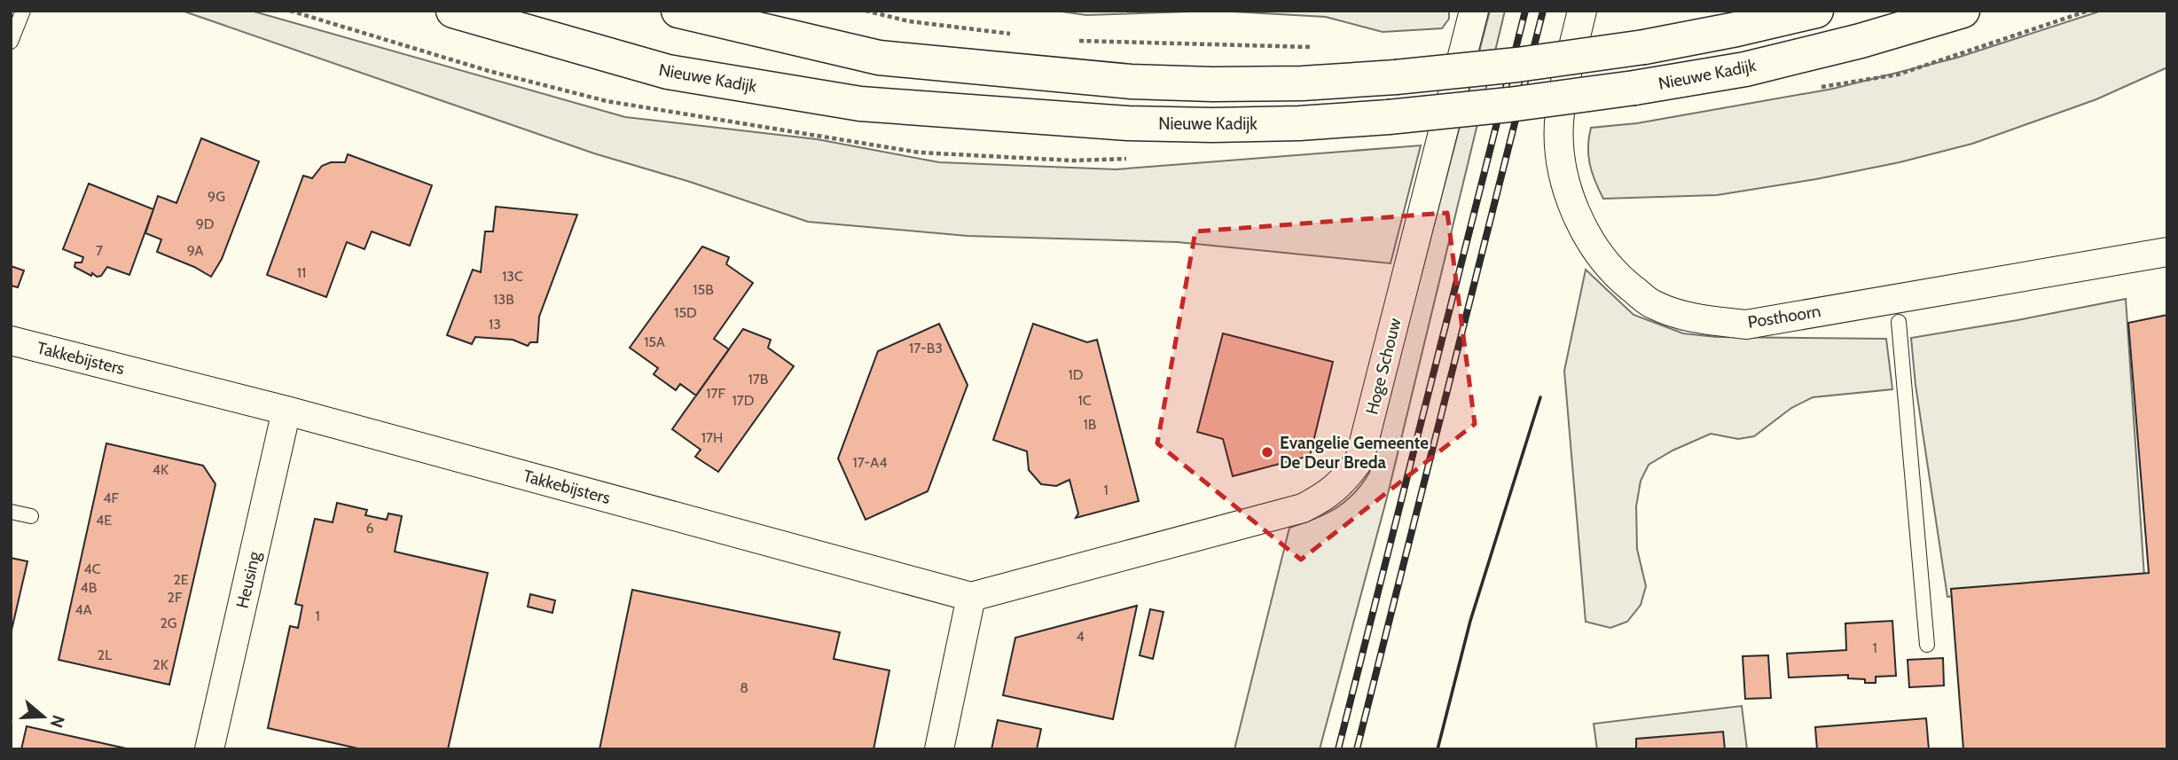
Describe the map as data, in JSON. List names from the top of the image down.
{
  "streets": {
    "main road": ["Nieuwe Kadijk"],
    "street": [
      "Posthoorn",
      "Takkebijsters",
      "Hoge Schouw",
      "Heusing"
    ]
  },
  "crossings": [
    ["Takkebijsters", "Hoge Schouw"],
    ["Takkebijsters", "Heusing"]
  ],
  "places": ["Evangelie Gemeente De Deur Breda"],
  "house_numbers": [
    "9G",
    "9D",
    "7",
    "9A",
    "11",
    "13C",
    "15B",
    "13B",
    "15D",
    "13",
    "15A",
    "17-B3",
    "1D",
    "17B",
    "17F",
    "17D",
    "1C",
    "1B",
    "17H",
    "17-A4",
    "4K",
    "1",
    "4F",
    "4E",
    "6",
    "4C",
    "2E",
    "4B",
    "2F",
    "4A",
    "1",
    "2G",
    "4",
    "1",
    "2L",
    "2K",
    "8"
  ],
  "north": "right"
}
